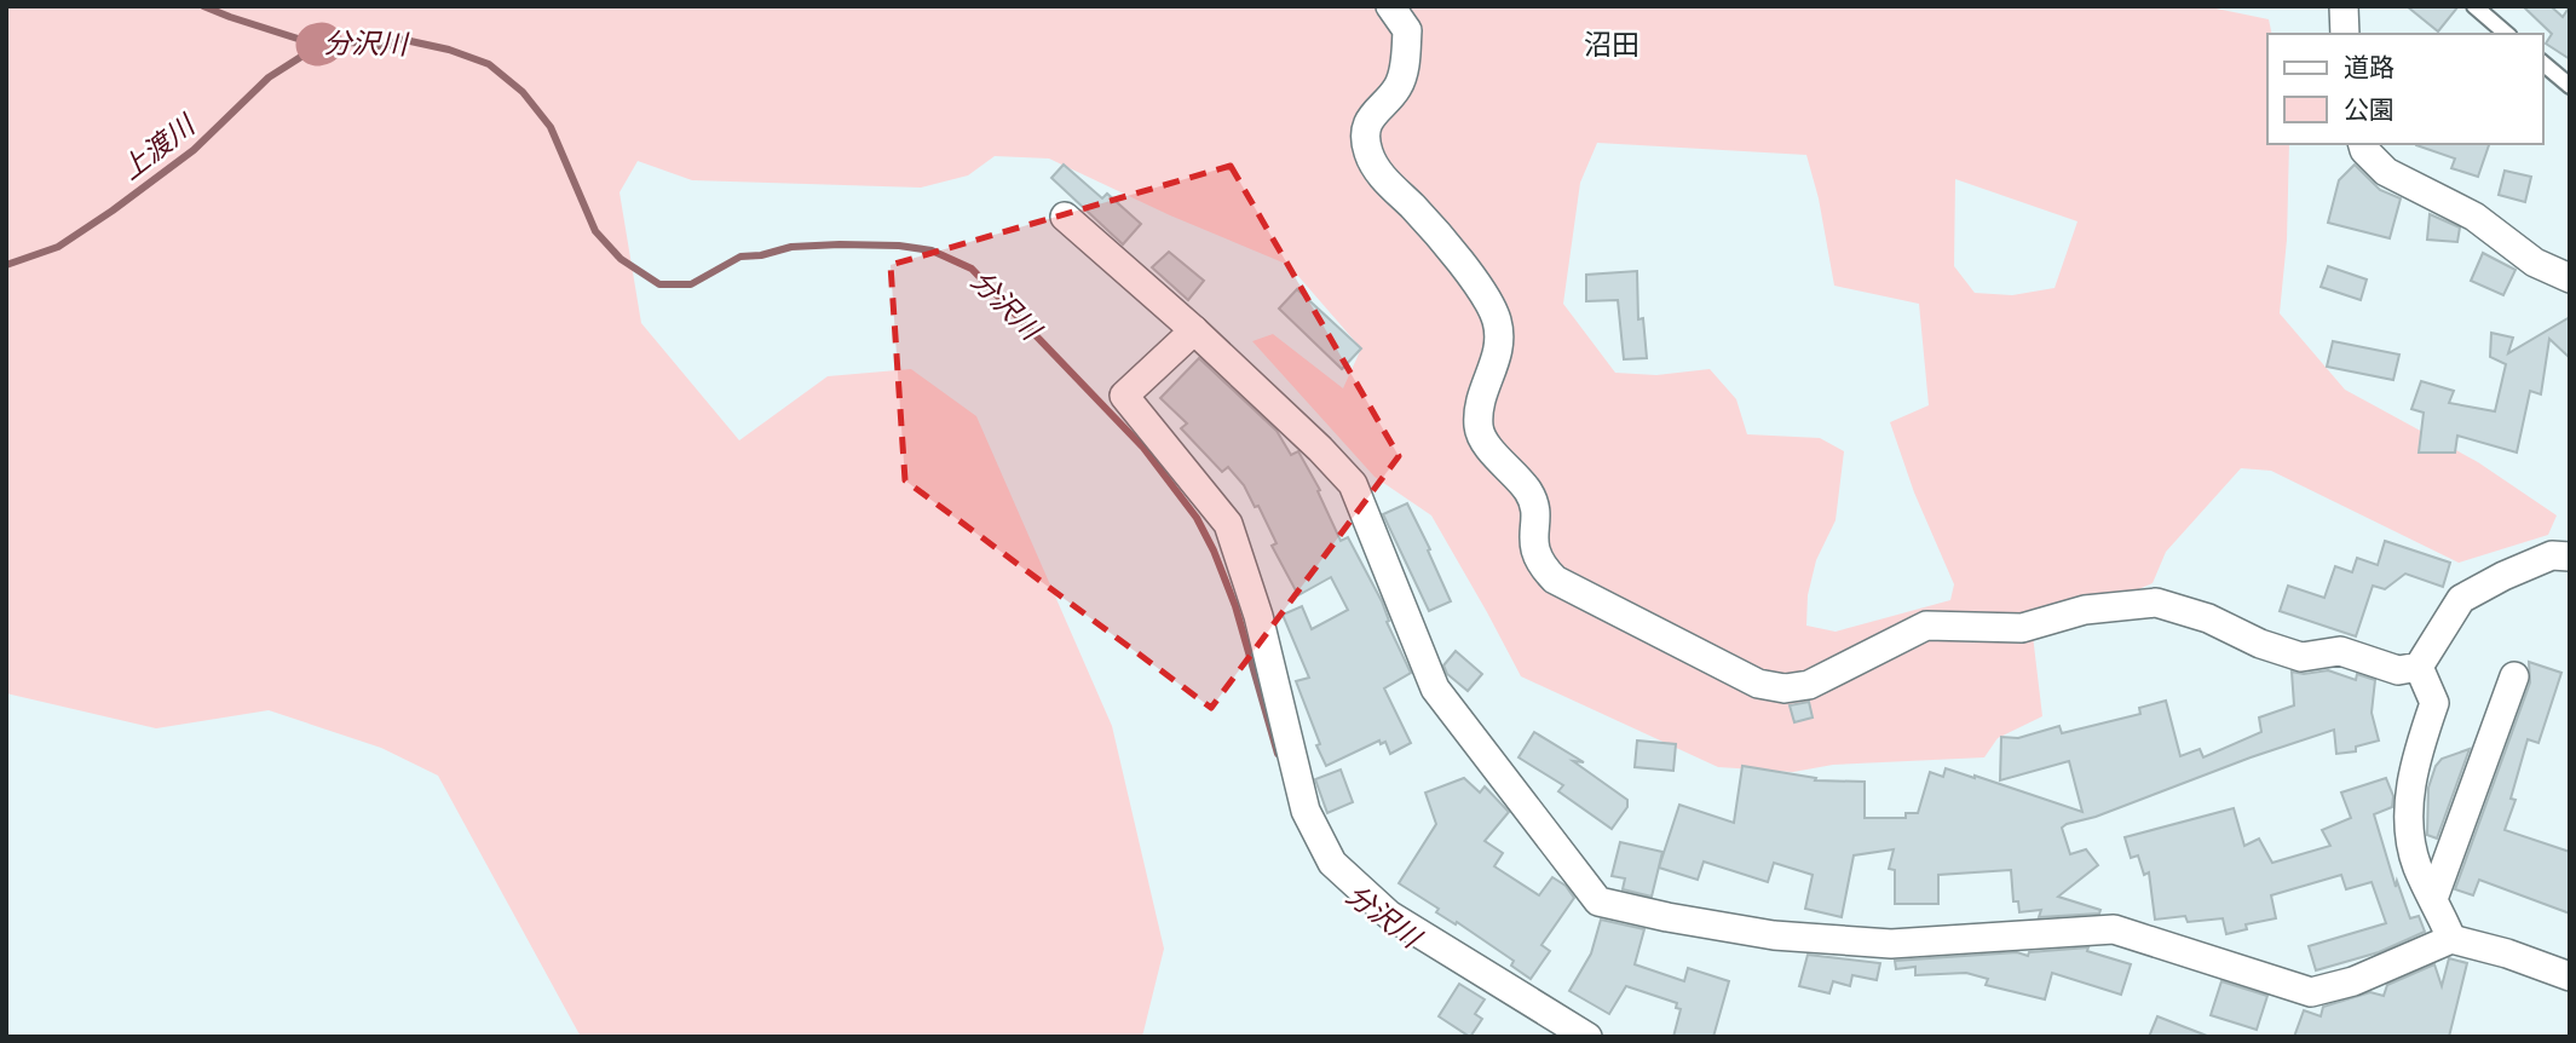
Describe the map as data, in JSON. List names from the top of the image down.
{
  "districts": ["沼田"],
  "water": ["分沢川", "上渡川"],
  "legend": ["道路", "公園"]
}
